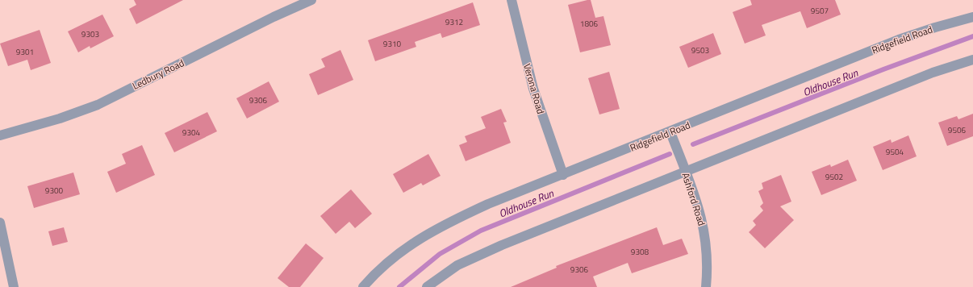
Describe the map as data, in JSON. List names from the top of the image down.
{
  "streets": {
    "street": [
      "Ridgefield Road",
      "Ledbury Road",
      "Verona Road",
      "Ashford Road"
    ]
  },
  "crossings": [
    ["Ridgefield Road", "Verona Road"],
    ["Ridgefield Road", "Ashford Road"]
  ],
  "water": ["Oldhouse Run"],
  "house_numbers": [
    "9507",
    "9312",
    "1806",
    "9303",
    "9310",
    "9503",
    "9301",
    "9306",
    "9506",
    "9304",
    "9504",
    "9502",
    "9300",
    "9308",
    "9306"
  ]
}
